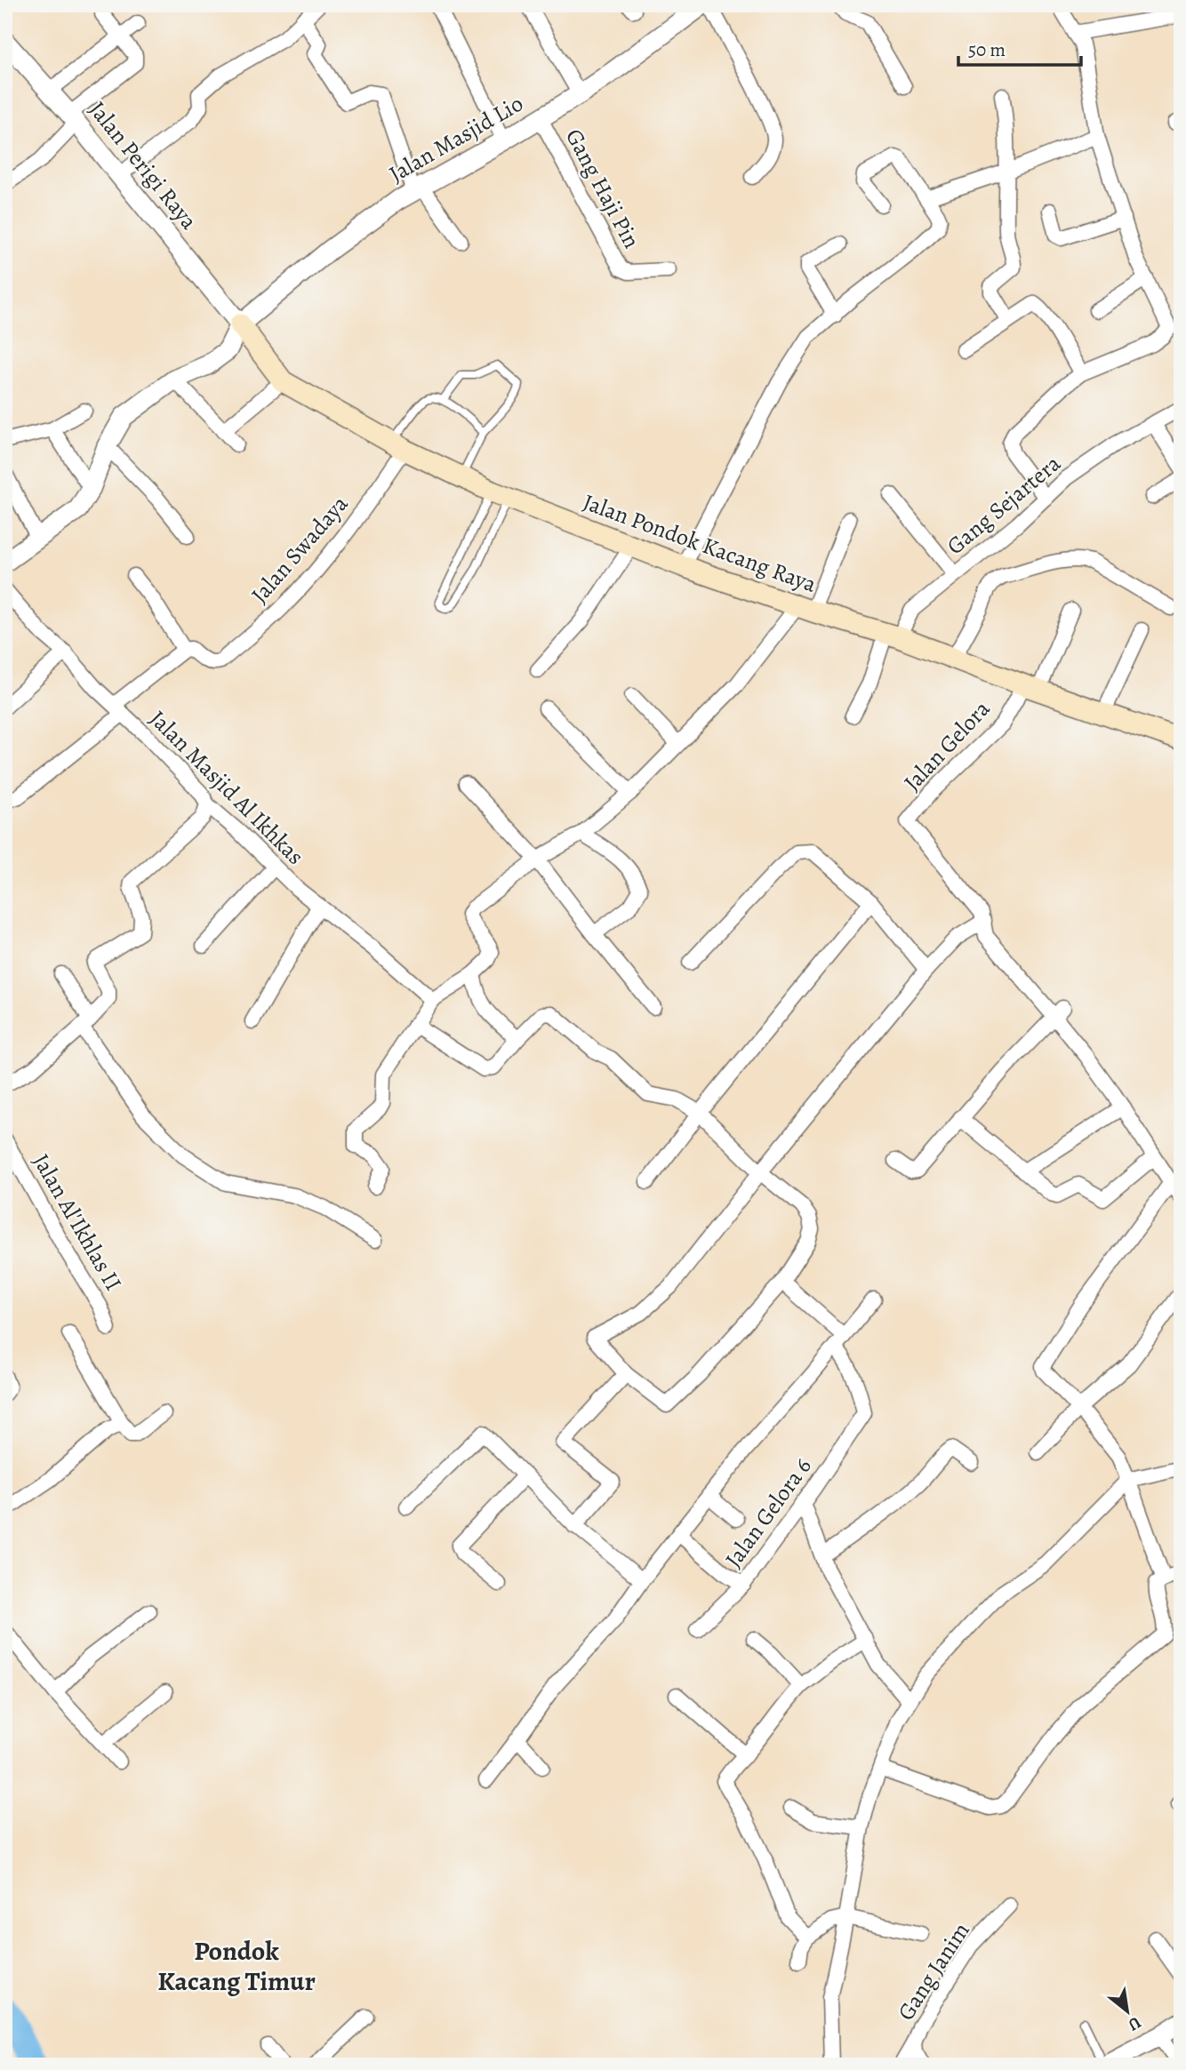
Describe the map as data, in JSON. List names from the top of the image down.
{
  "streets": {
    "main road": ["Jalan Pondok Kacang Raya"],
    "street": [
      "Jalan Masjid Lio",
      "Jalan Perigi Raya",
      "Gang Haji Pin",
      "Gang Sejartera",
      "Jalan Swadaya",
      "Jalan Gelora",
      "Jalan Masjid Al Ikhkas",
      "Jalan Al'Ikhlas II",
      "Jalan Gelora 6",
      "Gang Janim"
    ]
  },
  "crossings": [
    ["Jalan Masjid Lio", "Jalan Perigi Raya"],
    ["Jalan Masjid Lio", "Gang Haji Pin"],
    ["Jalan Masjid Lio", "Jalan Pondok Kacang Raya"],
    ["Jalan Perigi Raya", "Jalan Pondok Kacang Raya"],
    ["Gang Sejartera", "Jalan Pondok Kacang Raya"],
    ["Jalan Pondok Kacang Raya", "Jalan Swadaya"],
    ["Jalan Pondok Kacang Raya", "Jalan Gelora"]
  ],
  "districts": ["Pondok Kacang Timur"],
  "scale_bar": "50 m",
  "north": "bottom right"
}
